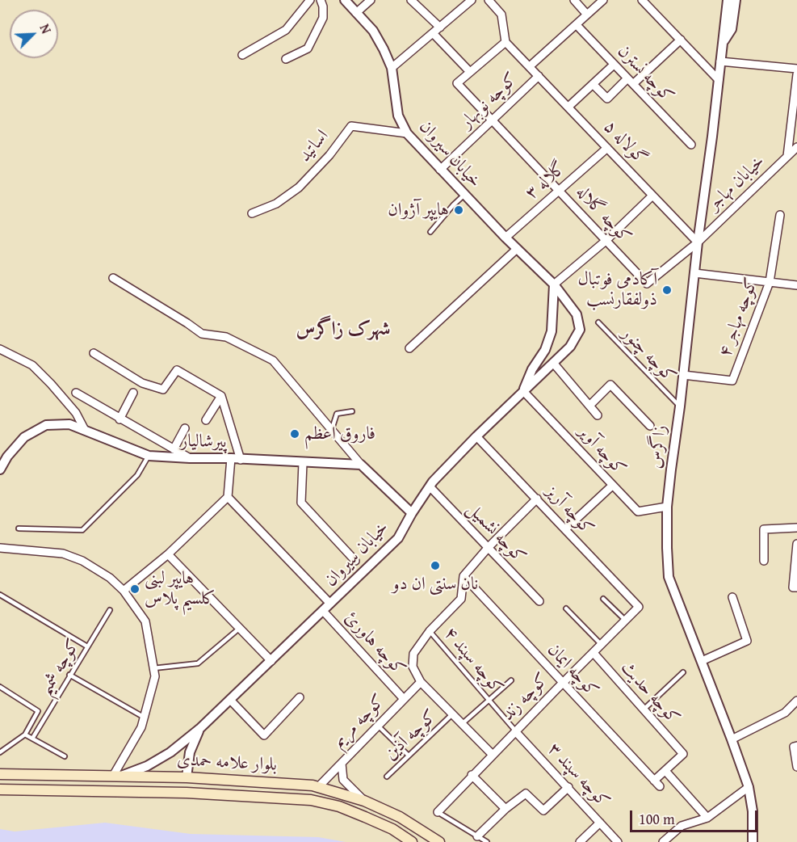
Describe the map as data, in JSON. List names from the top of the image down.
{
  "streets": {
    "main road": ["بلوار علامه حمدی"],
    "street": [
      "کوچه نسترن",
      "کوچه نوبهار",
      "گولاله ۵",
      "اساتید",
      "خیابان سیروان",
      "گلاله ۳",
      "خیابان مهاجر",
      "کوچه گلاله",
      "کوچه مهاجر ۴",
      "پیرشالیار",
      "زاگرس",
      "کوچه آویر",
      "کوچه آریز",
      "کوچه نشمیل",
      "کوچه هاورئ",
      "کوچه ایمان",
      "کوچه حدیث",
      "کوچه زند",
      "کوچه مریم",
      "کوچه سپند ۳"
    ],
    "lane": [
      "کوچه چنور",
      "کوچه سپند ۴",
      "کوچه شمیم",
      "کوچه آذین"
    ]
  },
  "crossings": [
    ["کوچه نسترن", "کوچه نوبهار"],
    ["کوچه نوبهار", "گولاله ۵"],
    ["کوچه نوبهار", "خیابان سیروان"],
    ["کوچه نوبهار", "کوچه گلاله"],
    ["گولاله ۵", "گلاله ۳"],
    ["گولاله ۵", "خیابان مهاجر"],
    ["گولاله ۵", "کوچه گلاله"],
    ["گولاله ۵", "زاگرس"],
    ["اساتید", "خیابان سیروان"],
    ["خیابان سیروان", "گلاله ۳"],
    ["خیابان سیروان", "کوچه آویر"],
    ["خیابان سیروان", "کوچه آریز"],
    ["خیابان سیروان", "کوچه نشمیل"],
    ["خیابان سیروان", "کوچه هاورئ"],
    ["خیابان سیروان", "بلوار علامه حمدی"],
    ["گلاله ۳", "کوچه گلاله"],
    ["خیابان مهاجر", "کوچه گلاله"],
    ["خیابان مهاجر", "زاگرس"],
    ["کوچه گلاله", "زاگرس"],
    ["کوچه مهاجر ۴", "زاگرس"],
    ["کوچه چنور", "زاگرس"],
    ["زاگرس", "کوچه آویر"],
    ["کوچه آریز", "کوچه زند"],
    ["کوچه هاورئ", "کوچه مریم"],
    ["کوچه سپند ۴", "کوچه زند"],
    ["کوچه سپند ۴", "کوچه سپند ۳"],
    ["کوچه ایمان", "کوچه حدیث"],
    ["کوچه ایمان", "کوچه زند"],
    ["کوچه حدیث", "کوچه زند"],
    ["کوچه زند", "کوچه سپند ۳"],
    ["کوچه مریم", "بلوار علامه حمدی"]
  ],
  "districts": ["شهرک زاگرس"],
  "places": [
    "هایپر آژوان",
    "آکادمی فوتبال ذولفقارنسب",
    "فاروق اعظم",
    "نان سنتی ان دو",
    "هایپر لبنی کلسیم پلاس"
  ],
  "scale_bar": "100 m",
  "north": "top right"
}
